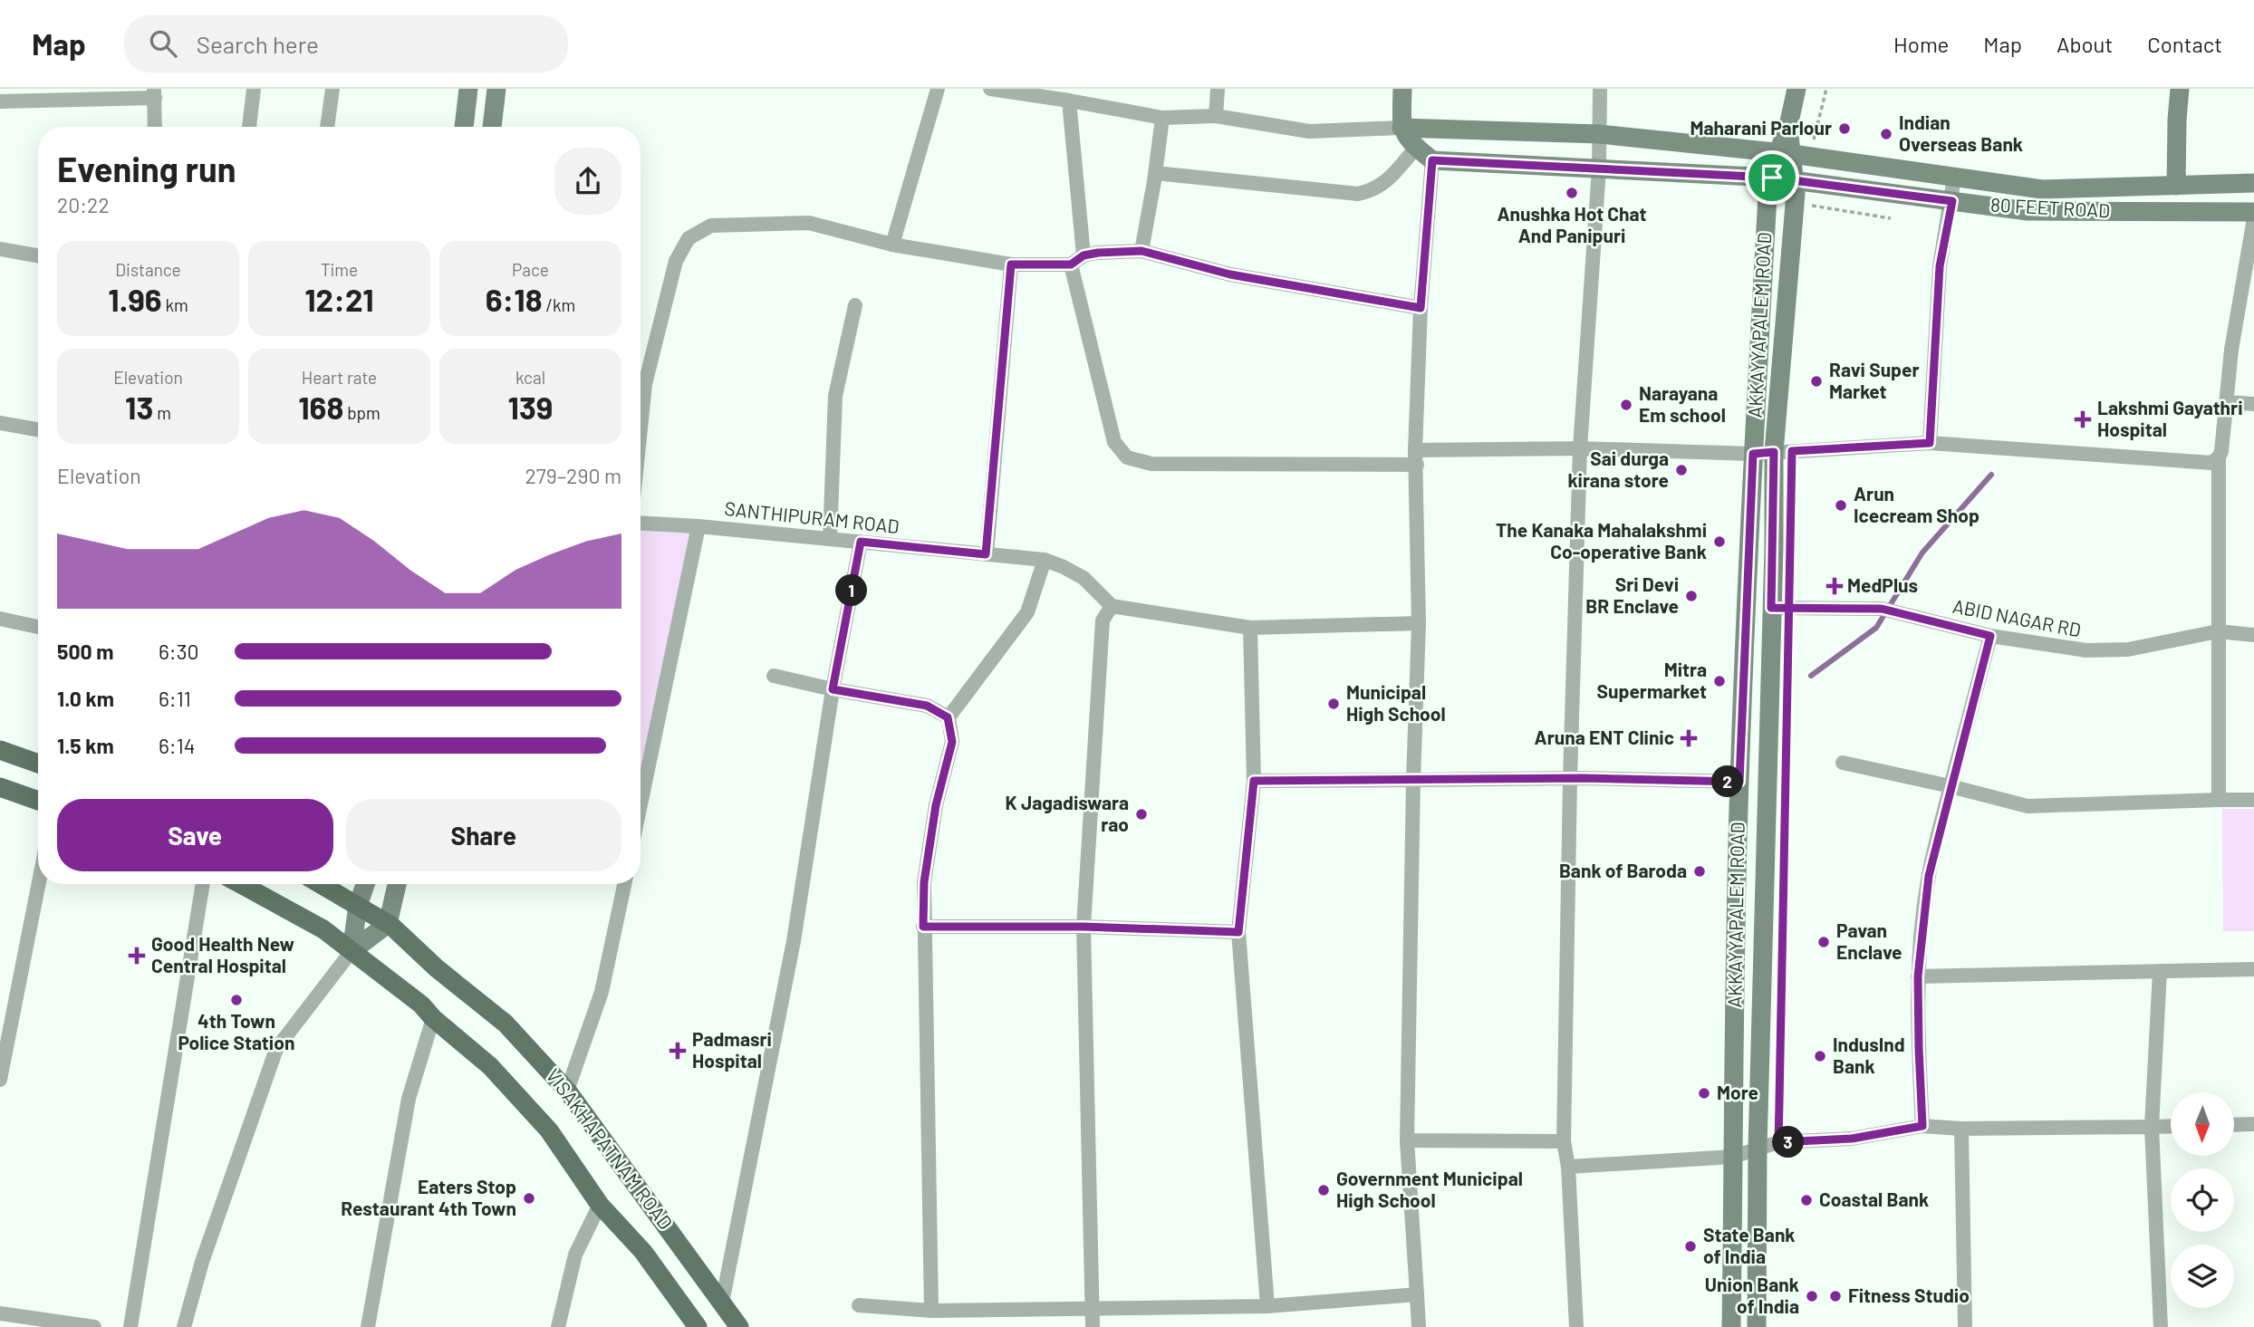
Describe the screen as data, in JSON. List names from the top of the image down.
{
  "streets": {
    "main road": ["80 FEET ROAD", "AKKAYYAPALEM ROAD", "VISAKHAPATNAM ROAD"],
    "street": ["SANTHIPURAM ROAD", "ABID NAGAR RD"]
  },
  "crossings": [
    ["80 FEET ROAD", "AKKAYYAPALEM ROAD"],
    ["AKKAYYAPALEM ROAD", "ABID NAGAR RD"]
  ],
  "places": {
    "other": [
      "Maharani Parlour",
      "Indian Overseas Bank",
      "Anushka Hot Chat And Panipuri",
      "Ravi Super Market",
      "Narayana Em school",
      "Sai durga kirana store",
      "Arun Icecream Shop",
      "The Kanaka Mahalakshmi Co-operative Bank",
      "Sri Devi BR Enclave",
      "Mitra Supermarket",
      "Municipal High School",
      "K Jagadiswara rao",
      "Bank of Baroda",
      "Pavan Enclave",
      "4th Town Police Station",
      "IndusInd Bank",
      "More",
      "Government Municipal High School",
      "Eaters Stop Restaurant 4th Town",
      "Coastal Bank",
      "State Bank of India",
      "Union Bank of India",
      "Fitness Studio"
    ],
    "health": [
      "Lakshmi Gayathri Hospital",
      "MedPlus",
      "Aruna ENT Clinic",
      "Good Health New Central Hospital",
      "Padmasri Hospital"
    ]
  },
  "north": "bottom",
  "page": {
    "header": "Map",
    "search": "Search here",
    "nav": [
      "Home",
      "Map",
      "About",
      "Contact"
    ],
    "heading": ["Evening run", "20:22"],
    "stats": [
      ["Distance", "1.96 km"],
      ["Time", "12:21"],
      ["Pace", "6:18 /km"],
      ["Elevation", "13 m"],
      ["Heart rate", "168 bpm"],
      ["kcal", "139"]
    ],
    "chart": ["Elevation", "279–290 m"],
    "pins": ["1", "2", "3"],
    "list": [
      {
        "name": "500 m",
        "note": "6:30"
      },
      {
        "name": "1.0 km",
        "note": "6:11"
      },
      {
        "name": "1.5 km",
        "note": "6:14"
      }
    ],
    "buttons": ["Save", "Share"]
  }
}
